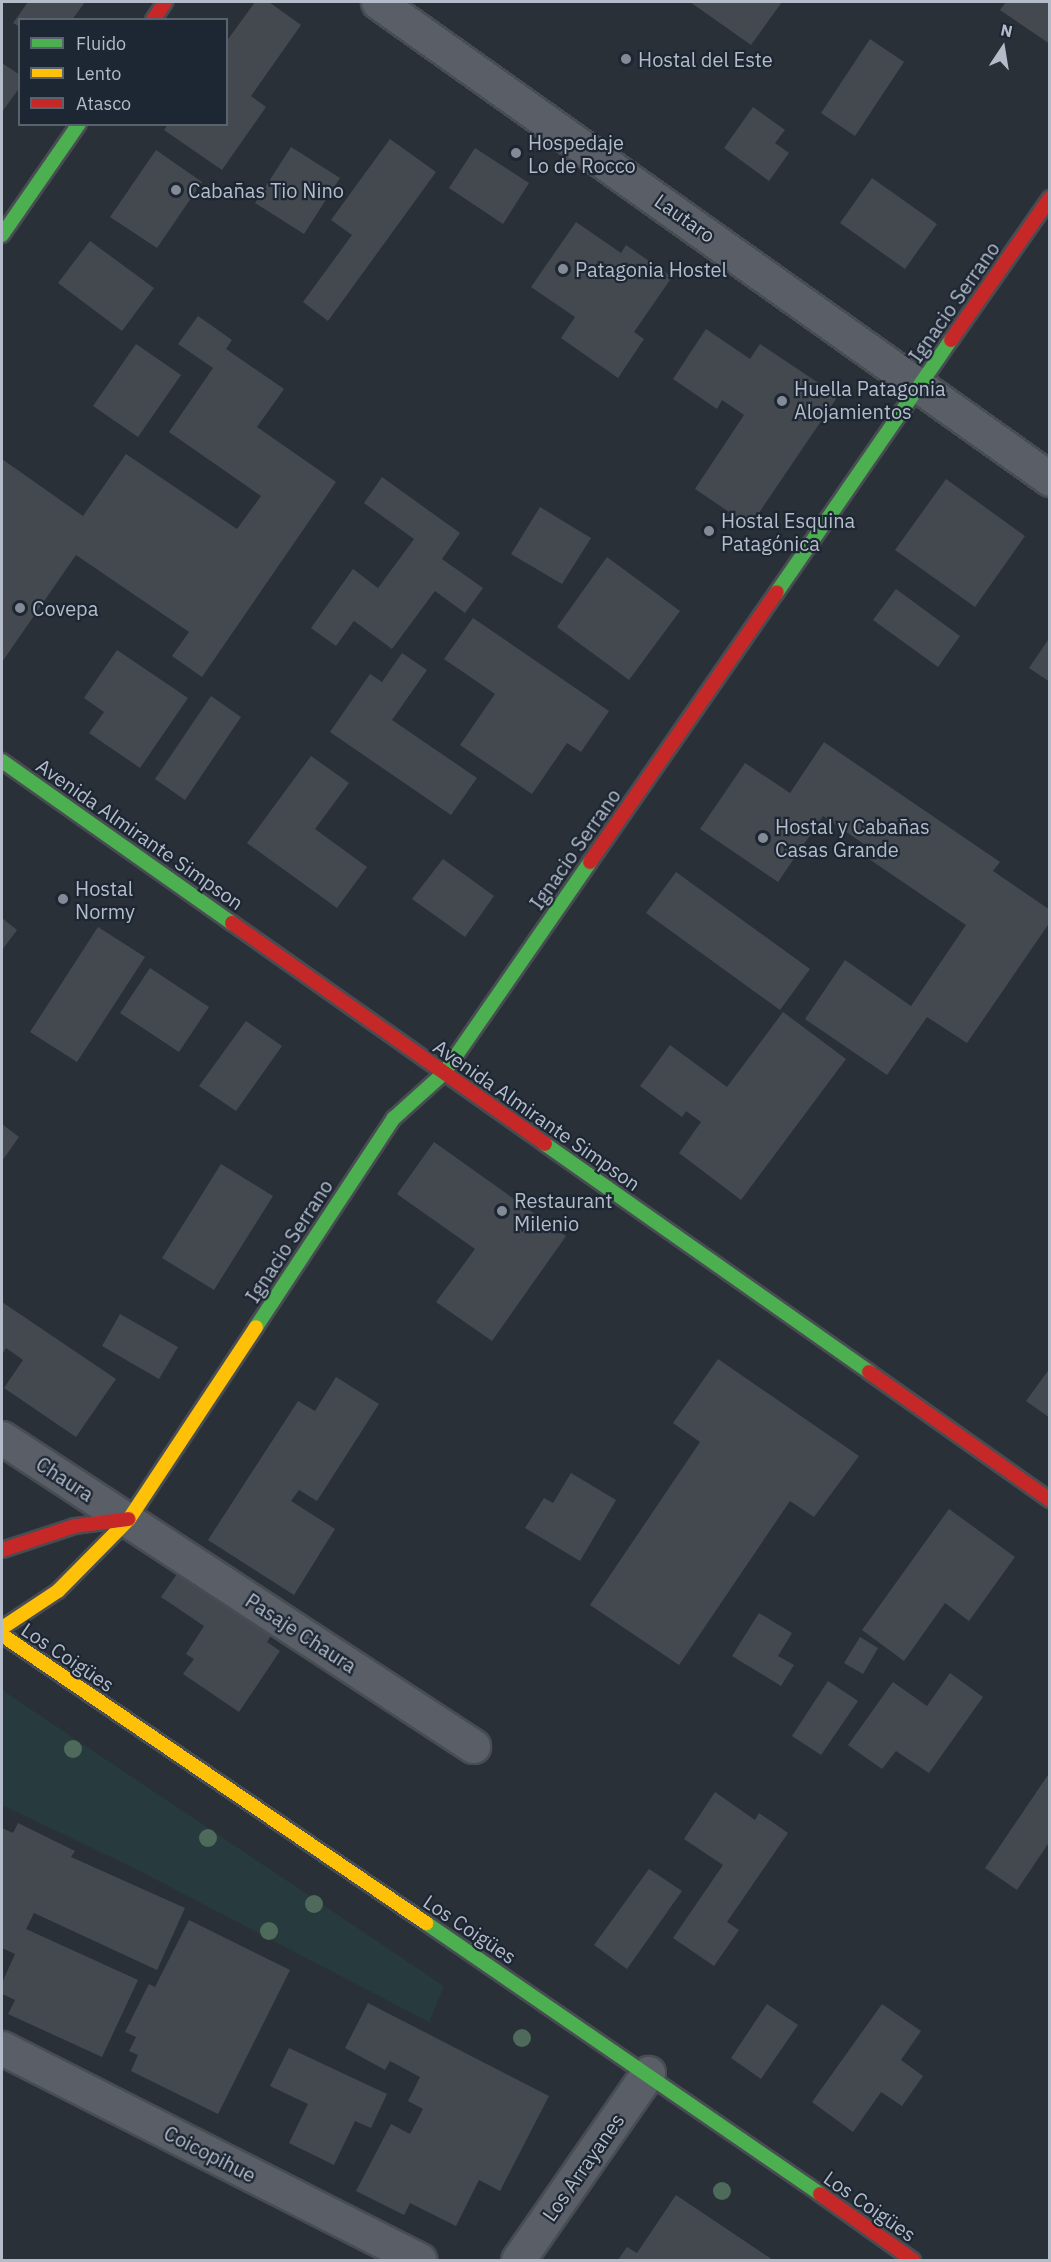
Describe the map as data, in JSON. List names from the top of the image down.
{
  "streets": {
    "main road": ["Ignacio Serrano", "Avenida Almirante Simpson", "Los Coigües"],
    "street": [
      "Lautaro",
      "Chaura",
      "Pasaje Chaura",
      "Coicopihue",
      "Los Arrayanes"
    ]
  },
  "crossings": [
    ["Lautaro", "Ignacio Serrano"],
    ["Ignacio Serrano", "Avenida Almirante Simpson"],
    ["Ignacio Serrano", "Chaura"],
    ["Ignacio Serrano", "Pasaje Chaura"],
    ["Chaura", "Pasaje Chaura"],
    ["Los Coigües", "Los Arrayanes"]
  ],
  "places": [
    "Hostal del Este",
    "Hospedaje Lo de Rocco",
    "Cabañas Tio Nino",
    "Patagonia Hostel",
    "Huella Patagonia Alojamientos",
    "Hostal Esquina Patagónica",
    "Covepa",
    "Hostal y Cabañas Casas Grande",
    "Hostal Normy",
    "Restaurant Milenio"
  ],
  "legend": ["Fluido", "Lento", "Atasco"],
  "north": "top"
}
